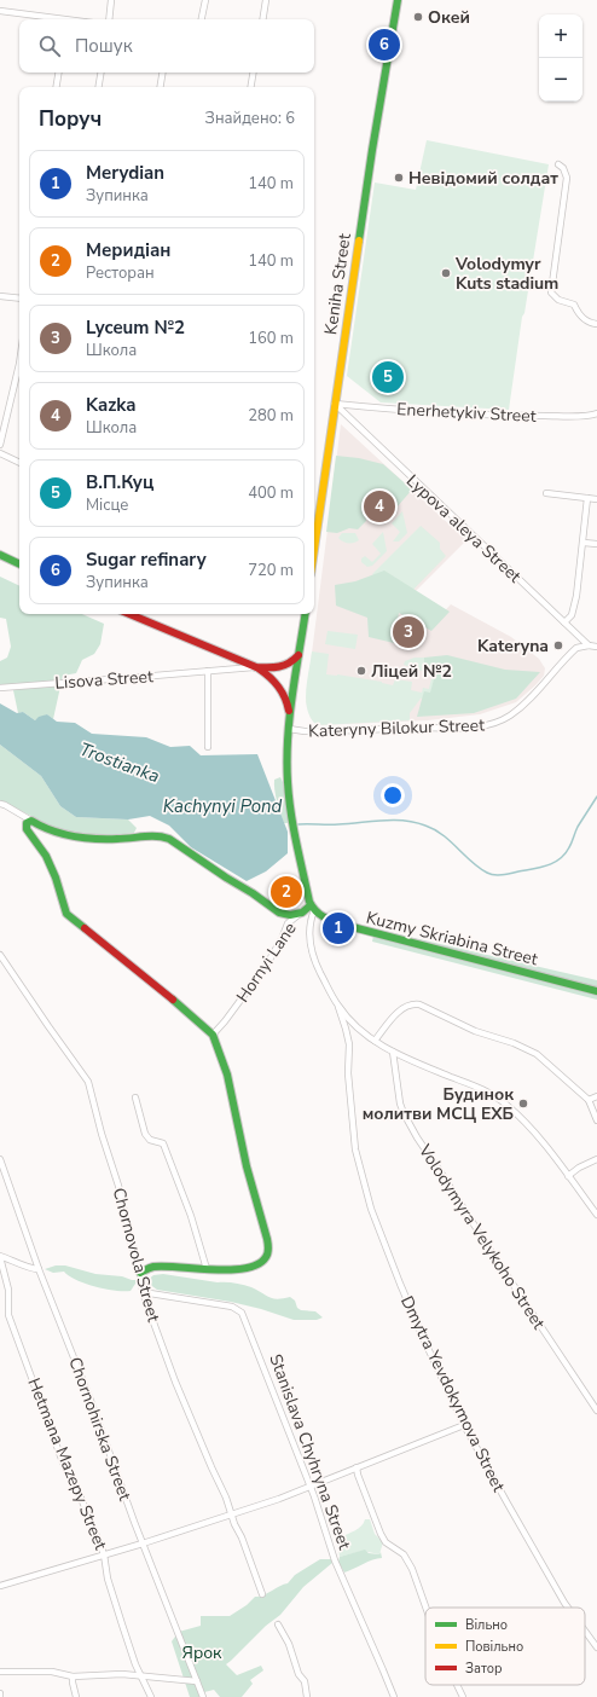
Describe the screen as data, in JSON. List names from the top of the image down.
{
  "streets": {
    "street": [
      "Keniha Street",
      "Enerhetykiv Street",
      "Lypova aleya Street",
      "Lisova Street",
      "Kateryny Bilokur Street",
      "Kuzmy Skriabina Street",
      "Hornyi Lane",
      "Volodymyra Velykoho Street",
      "Chornovola Street",
      "Dmytra Yevdokymova Street",
      "Chornohirska Street",
      "Stanislava Chyhryna Street",
      "Hetmana Mazepy Street"
    ]
  },
  "crossings": [
    ["Keniha Street", "Enerhetykiv Street"],
    ["Keniha Street", "Lypova aleya Street"],
    ["Enerhetykiv Street", "Lypova aleya Street"],
    ["Lypova aleya Street", "Kateryny Bilokur Street"],
    ["Chornovola Street", "Stanislava Chyhryna Street"],
    ["Chornohirska Street", "Hetmana Mazepy Street"]
  ],
  "water": ["Trostianka", "Kachynyi Pond"],
  "parks": ["Ярок"],
  "places": [
    "Окей",
    "Невідомий солдат",
    "Volodymyr Kuts stadium",
    "Kateryna",
    "Ліцей №2",
    "Будинок молитви МСЦ ЕХБ"
  ],
  "legend": ["Вільно", "Повільно", "Затор"],
  "page": {
    "map_buttons": ["+", "−"],
    "search": "Пошук",
    "pins": [
      "6",
      "5",
      "4",
      "3",
      "2",
      "1"
    ],
    "heading": ["Поруч", "Знайдено: 6"],
    "list": [
      {
        "mark": "1",
        "name": "Merydian",
        "note": "Зупинка",
        "value": "140 m"
      },
      {
        "mark": "2",
        "name": "Меридіан",
        "note": "Ресторан",
        "value": "140 m"
      },
      {
        "mark": "3",
        "name": "Lyceum №2",
        "note": "Школа",
        "value": "160 m"
      },
      {
        "mark": "4",
        "name": "Kazka",
        "note": "Школа",
        "value": "280 m"
      },
      {
        "mark": "5",
        "name": "В.П.Куц",
        "note": "Місце",
        "value": "400 m"
      },
      {
        "mark": "6",
        "name": "Sugar refinary",
        "note": "Зупинка",
        "value": "720 m"
      }
    ]
  }
}
